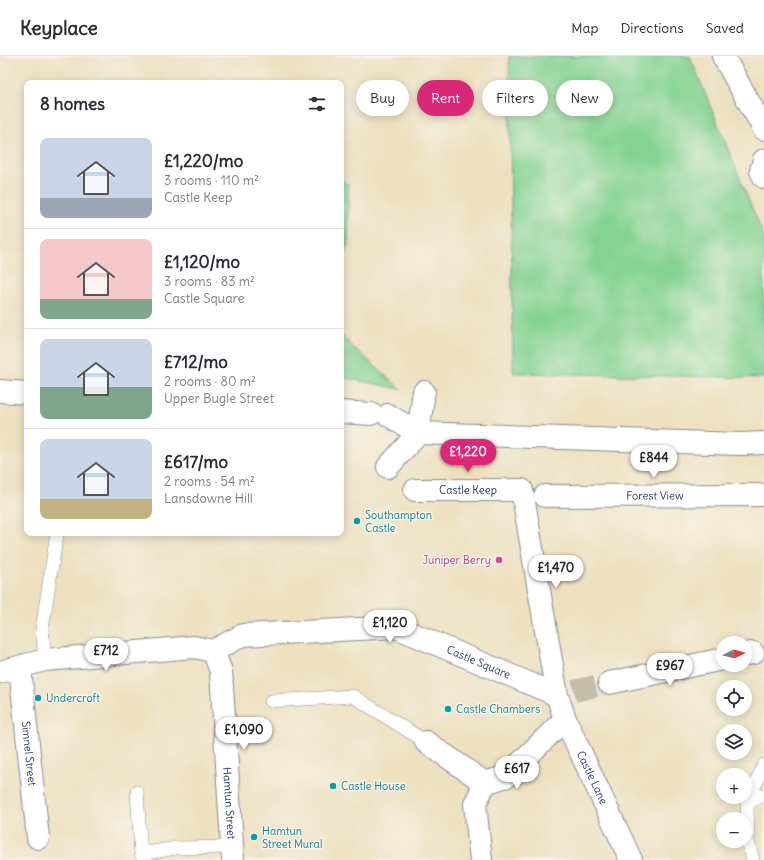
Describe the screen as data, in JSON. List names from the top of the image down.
{
  "streets": {
    "street": [
      "Castle Keep",
      "Forest View",
      "Castle Square",
      "Simnel Street",
      "Castle Lane",
      "Hamtun Street"
    ]
  },
  "crossings": [
    ["Castle Keep", "Castle Lane"],
    ["Castle Square", "Castle Lane"],
    ["Castle Square", "Hamtun Street"]
  ],
  "places": [
    "Southampton Castle",
    "Juniper Berry",
    "Undercroft",
    "Castle Chambers",
    "Castle House",
    "Hamtun Street Mural"
  ],
  "north": "right",
  "page": {
    "header": "Keyplace",
    "nav": ["Map", "Directions", "Saved"],
    "chip": [
      "Buy",
      "Rent",
      "Filters",
      "New"
    ],
    "heading": "8 homes",
    "list": [
      {
        "name": "£1,220/mo",
        "note": "3 rooms · 110 m² · Castle Keep"
      },
      {
        "name": "£1,120/mo",
        "note": "3 rooms · 83 m² · Castle Square"
      },
      {
        "name": "£712/mo",
        "note": "2 rooms · 80 m² · Upper Bugle Street"
      },
      {
        "name": "£617/mo",
        "note": "2 rooms · 54 m² · Lansdowne Hill"
      }
    ],
    "price": [
      "£1,220",
      "£844",
      "£1,470",
      "£1,120",
      "£712",
      "£967",
      "£1,090",
      "£617"
    ],
    "map_buttons": ["+", "−"]
  }
}
